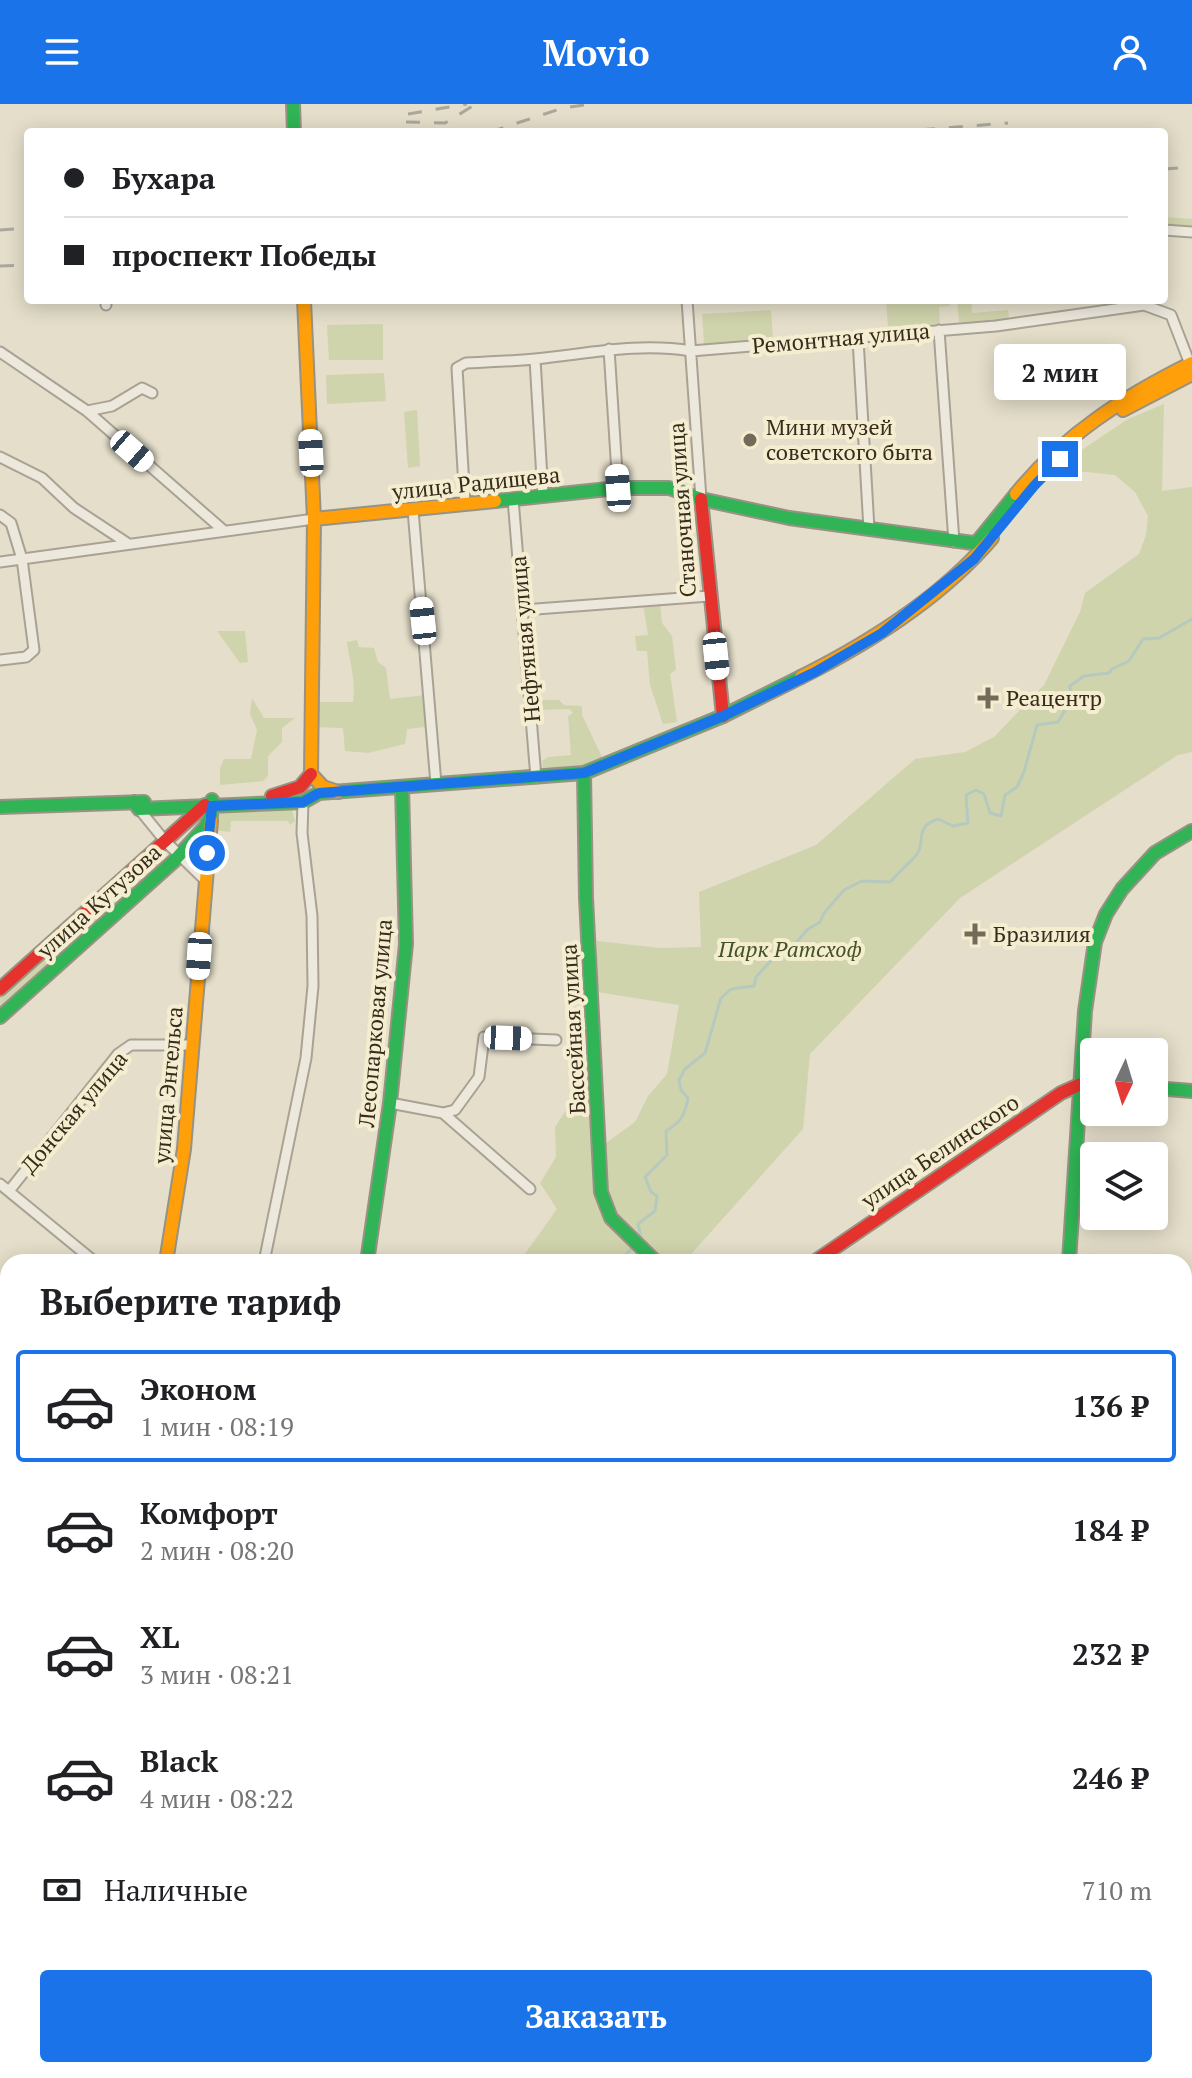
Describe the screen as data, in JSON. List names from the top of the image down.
{
  "streets": {
    "main road": [
      "улица Радищева",
      "Станочная улица",
      "улица Кутузова",
      "Лесопарковая улица",
      "Бассейная улица",
      "улица Энгельса",
      "улица Белинского"
    ],
    "street": ["Ремонтная улица", "Нефтяная улица", "Донская улица"]
  },
  "crossings": [
    ["Ремонтная улица", "улица Радищева"],
    ["Ремонтная улица", "Станочная улица"],
    ["улица Радищева", "Станочная улица"],
    ["улица Радищева", "Нефтяная улица"],
    ["улица Кутузова", "улица Энгельса"],
    ["улица Энгельса", "Донская улица"]
  ],
  "parks": ["Парк Ратсхоф"],
  "places": {
    "other": ["Мини музей советского быта"],
    "health": ["Реацентр", "Бразилия"]
  },
  "north": "bottom",
  "page": {
    "header": "Movio",
    "banner": ["Бухара", "проспект Победы"],
    "bubble": "2 мин",
    "heading": "Выберите тариф",
    "list": [
      {
        "name": "Эконом",
        "note": "1 мин · 08:19",
        "value": "136 ₽"
      },
      {
        "name": "Комфорт",
        "note": "2 мин · 08:20",
        "value": "184 ₽"
      },
      {
        "name": "XL",
        "note": "3 мин · 08:21",
        "value": "232 ₽"
      },
      {
        "name": "Black",
        "note": "4 мин · 08:22",
        "value": "246 ₽"
      }
    ],
    "pay": ["Наличные", "710 m"],
    "buttons": "Заказать"
  }
}
